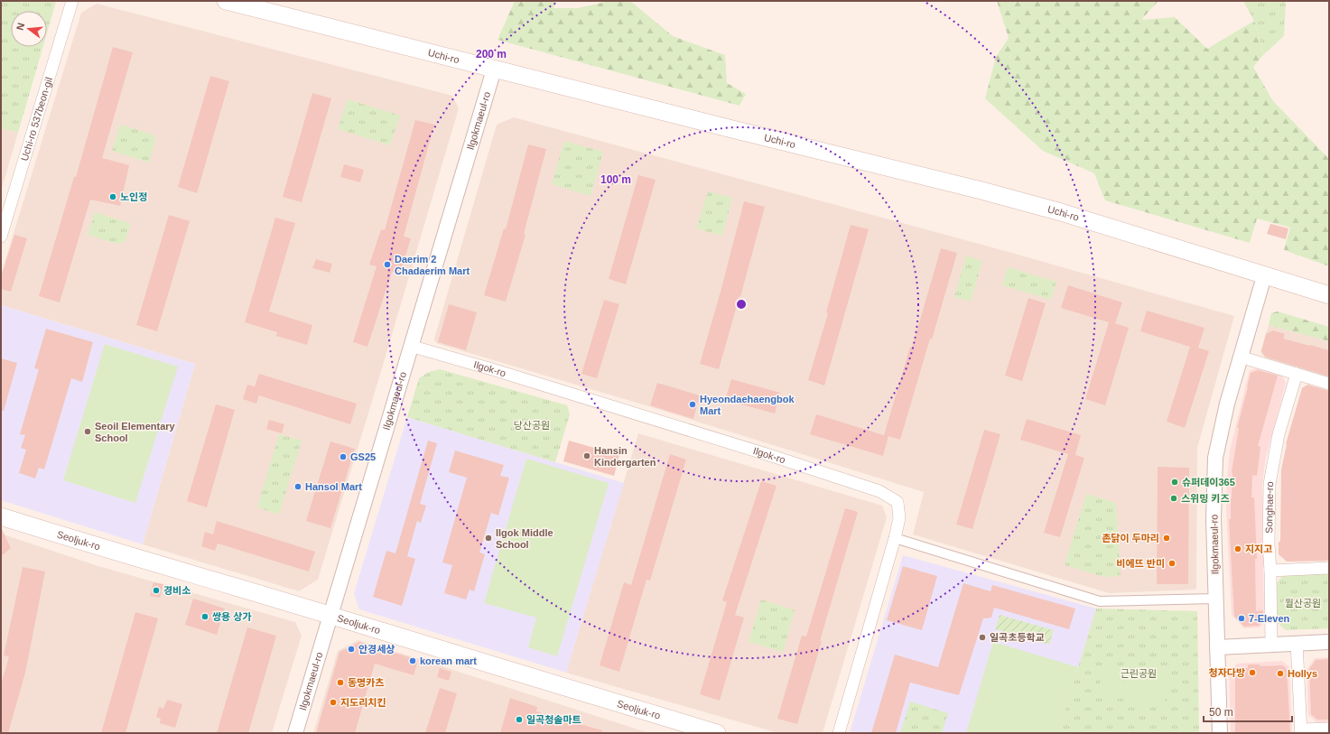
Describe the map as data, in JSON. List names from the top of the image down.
{
  "streets": {
    "main road": ["Uchi-ro", "Seoljuk-ro"],
    "street": [
      "Uchi-ro 537beon-gil",
      "Ilgokmaeul-ro",
      "Ilgok-ro",
      "Songhae-ro"
    ]
  },
  "crossings": [
    ["Uchi-ro", "Ilgokmaeul-ro"],
    ["Ilgokmaeul-ro", "Ilgok-ro"],
    ["Ilgokmaeul-ro", "Seoljuk-ro"]
  ],
  "parks": ["당산공원", "월산공원", "근린공원"],
  "places": [
    "노인정",
    "Daerim 2 Chadaerim Mart",
    "Hyeondaehaengbok Mart",
    "Seoil Elementary School",
    "Hansin Kindergarten",
    "GS25",
    "슈퍼데이365",
    "Hansol Mart",
    "스위밍 키즈",
    "Ilgok Middle School",
    "촌닭이 두마리",
    "지지고",
    "비에뜨 반미",
    "경비소",
    "쌍용 상가",
    "7-Eleven",
    "일곡초등학교",
    "안경세상",
    "korean mart",
    "청자다방",
    "Hollys",
    "동명카츠",
    "지도리치킨",
    "일곡청솔마트"
  ],
  "scale_bar": "50 m",
  "north": "left",
  "rings": ["200 m", "100 m"]
}
